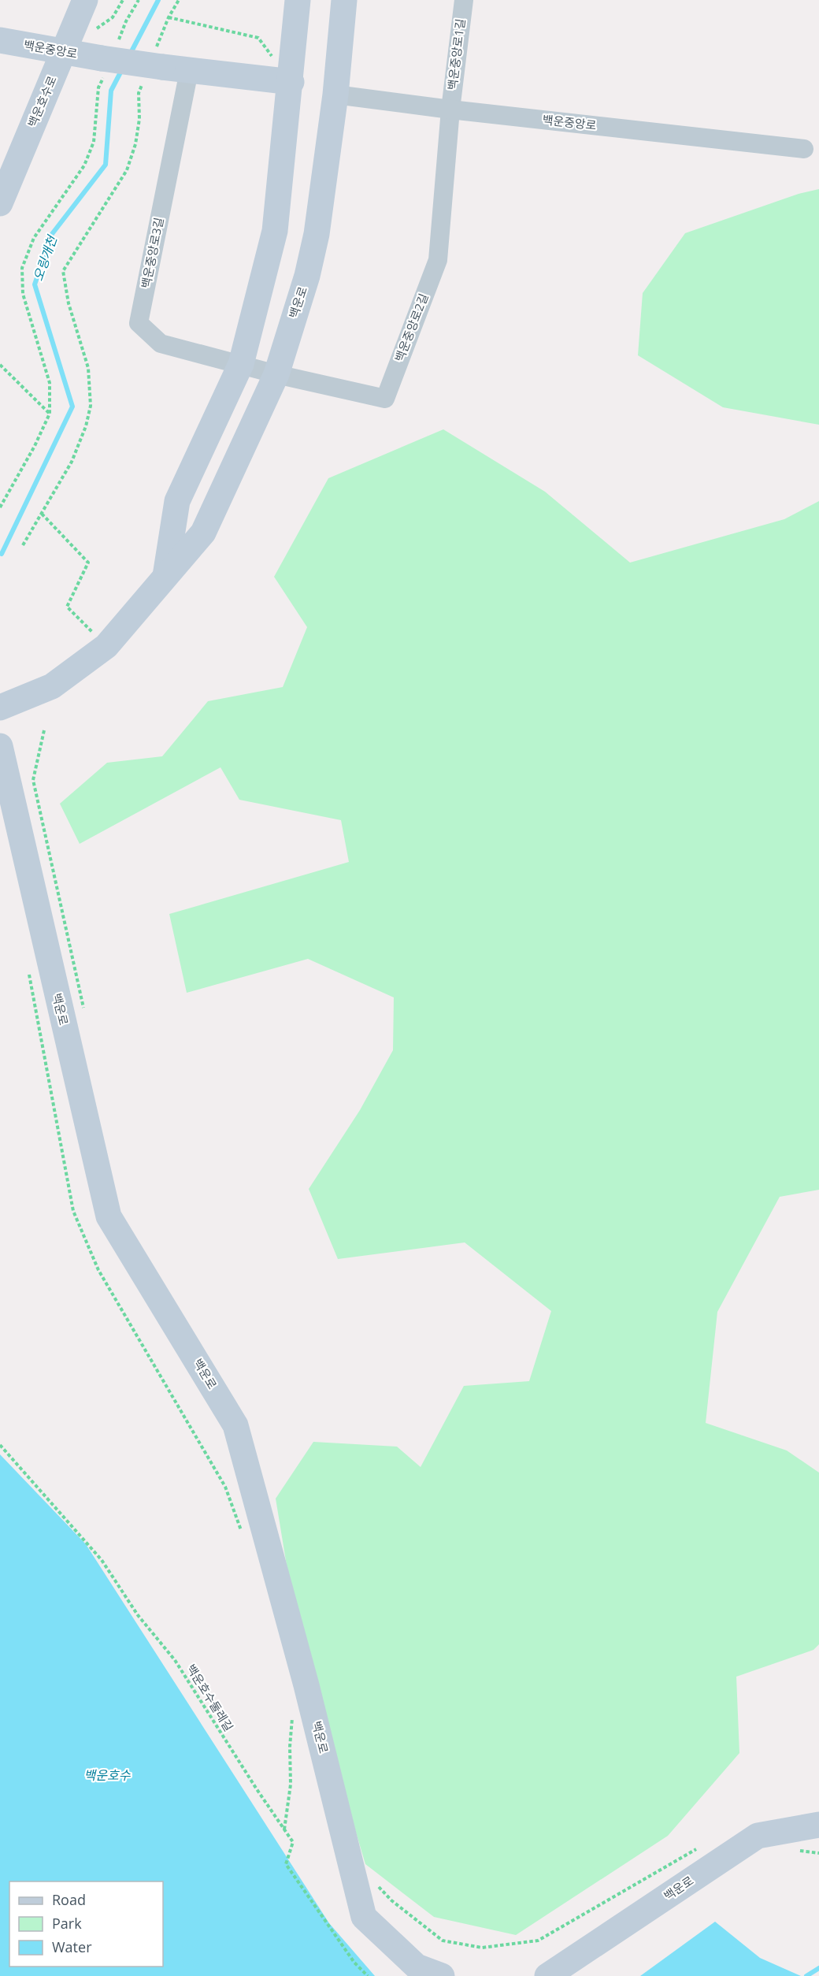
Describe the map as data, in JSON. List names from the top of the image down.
{
  "streets": {
    "main road": ["백운중앙로", "백운호수로", "백운로"],
    "street": ["백운중앙로1길", "백운중앙로3길", "백운중앙로2길"],
    "path": ["백운호수둘레길"]
  },
  "crossings": [
    ["백운중앙로", "백운중앙로1길"],
    ["백운중앙로", "백운호수로"],
    ["백운중앙로", "백운로"],
    ["백운중앙로", "백운중앙로2길"],
    ["백운중앙로1길", "백운중앙로2길"],
    ["백운중앙로3길", "백운중앙로2길"],
    ["백운로", "백운중앙로2길"]
  ],
  "water": ["오링개천", "백운호수"],
  "legend": ["Road", "Park", "Water"]
}
